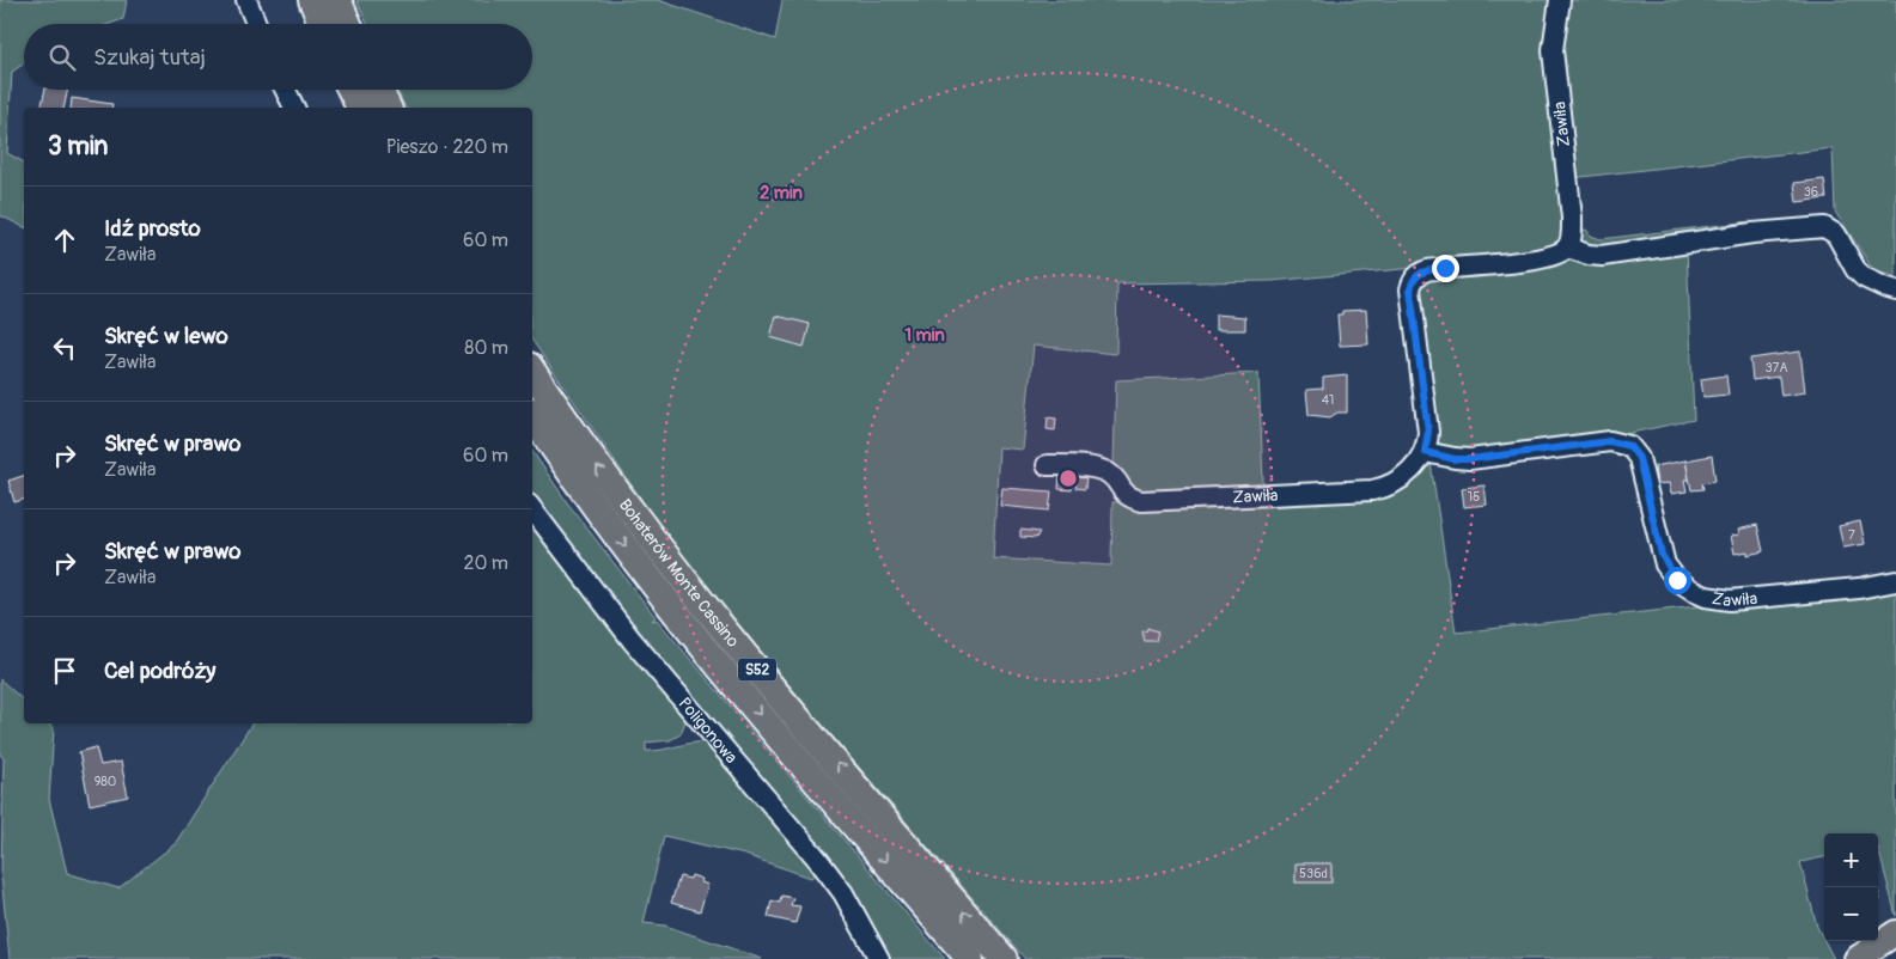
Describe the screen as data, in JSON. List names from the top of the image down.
{
  "streets": {
    "highway": ["Bohaterów Monte Cassino", "S52"],
    "street": ["Zawiła", "Poligonowa"]
  },
  "house_numbers": [
    "36",
    "37A",
    "41",
    "15",
    "7",
    "980",
    "536d"
  ],
  "page": {
    "search": "Szukaj tutaj",
    "heading": ["3 min", "Pieszo · 220 m"],
    "list": [
      ["Idź prosto", "Zawiła", "60 m"],
      ["Skręć w lewo", "Zawiła", "80 m"],
      ["Skręć w prawo", "Zawiła", "60 m"],
      ["Skręć w prawo", "Zawiła", "20 m"],
      "Cel podróży"
    ],
    "map_buttons": ["+", "−"]
  },
  "rings": ["2 min", "1 min"]
}
